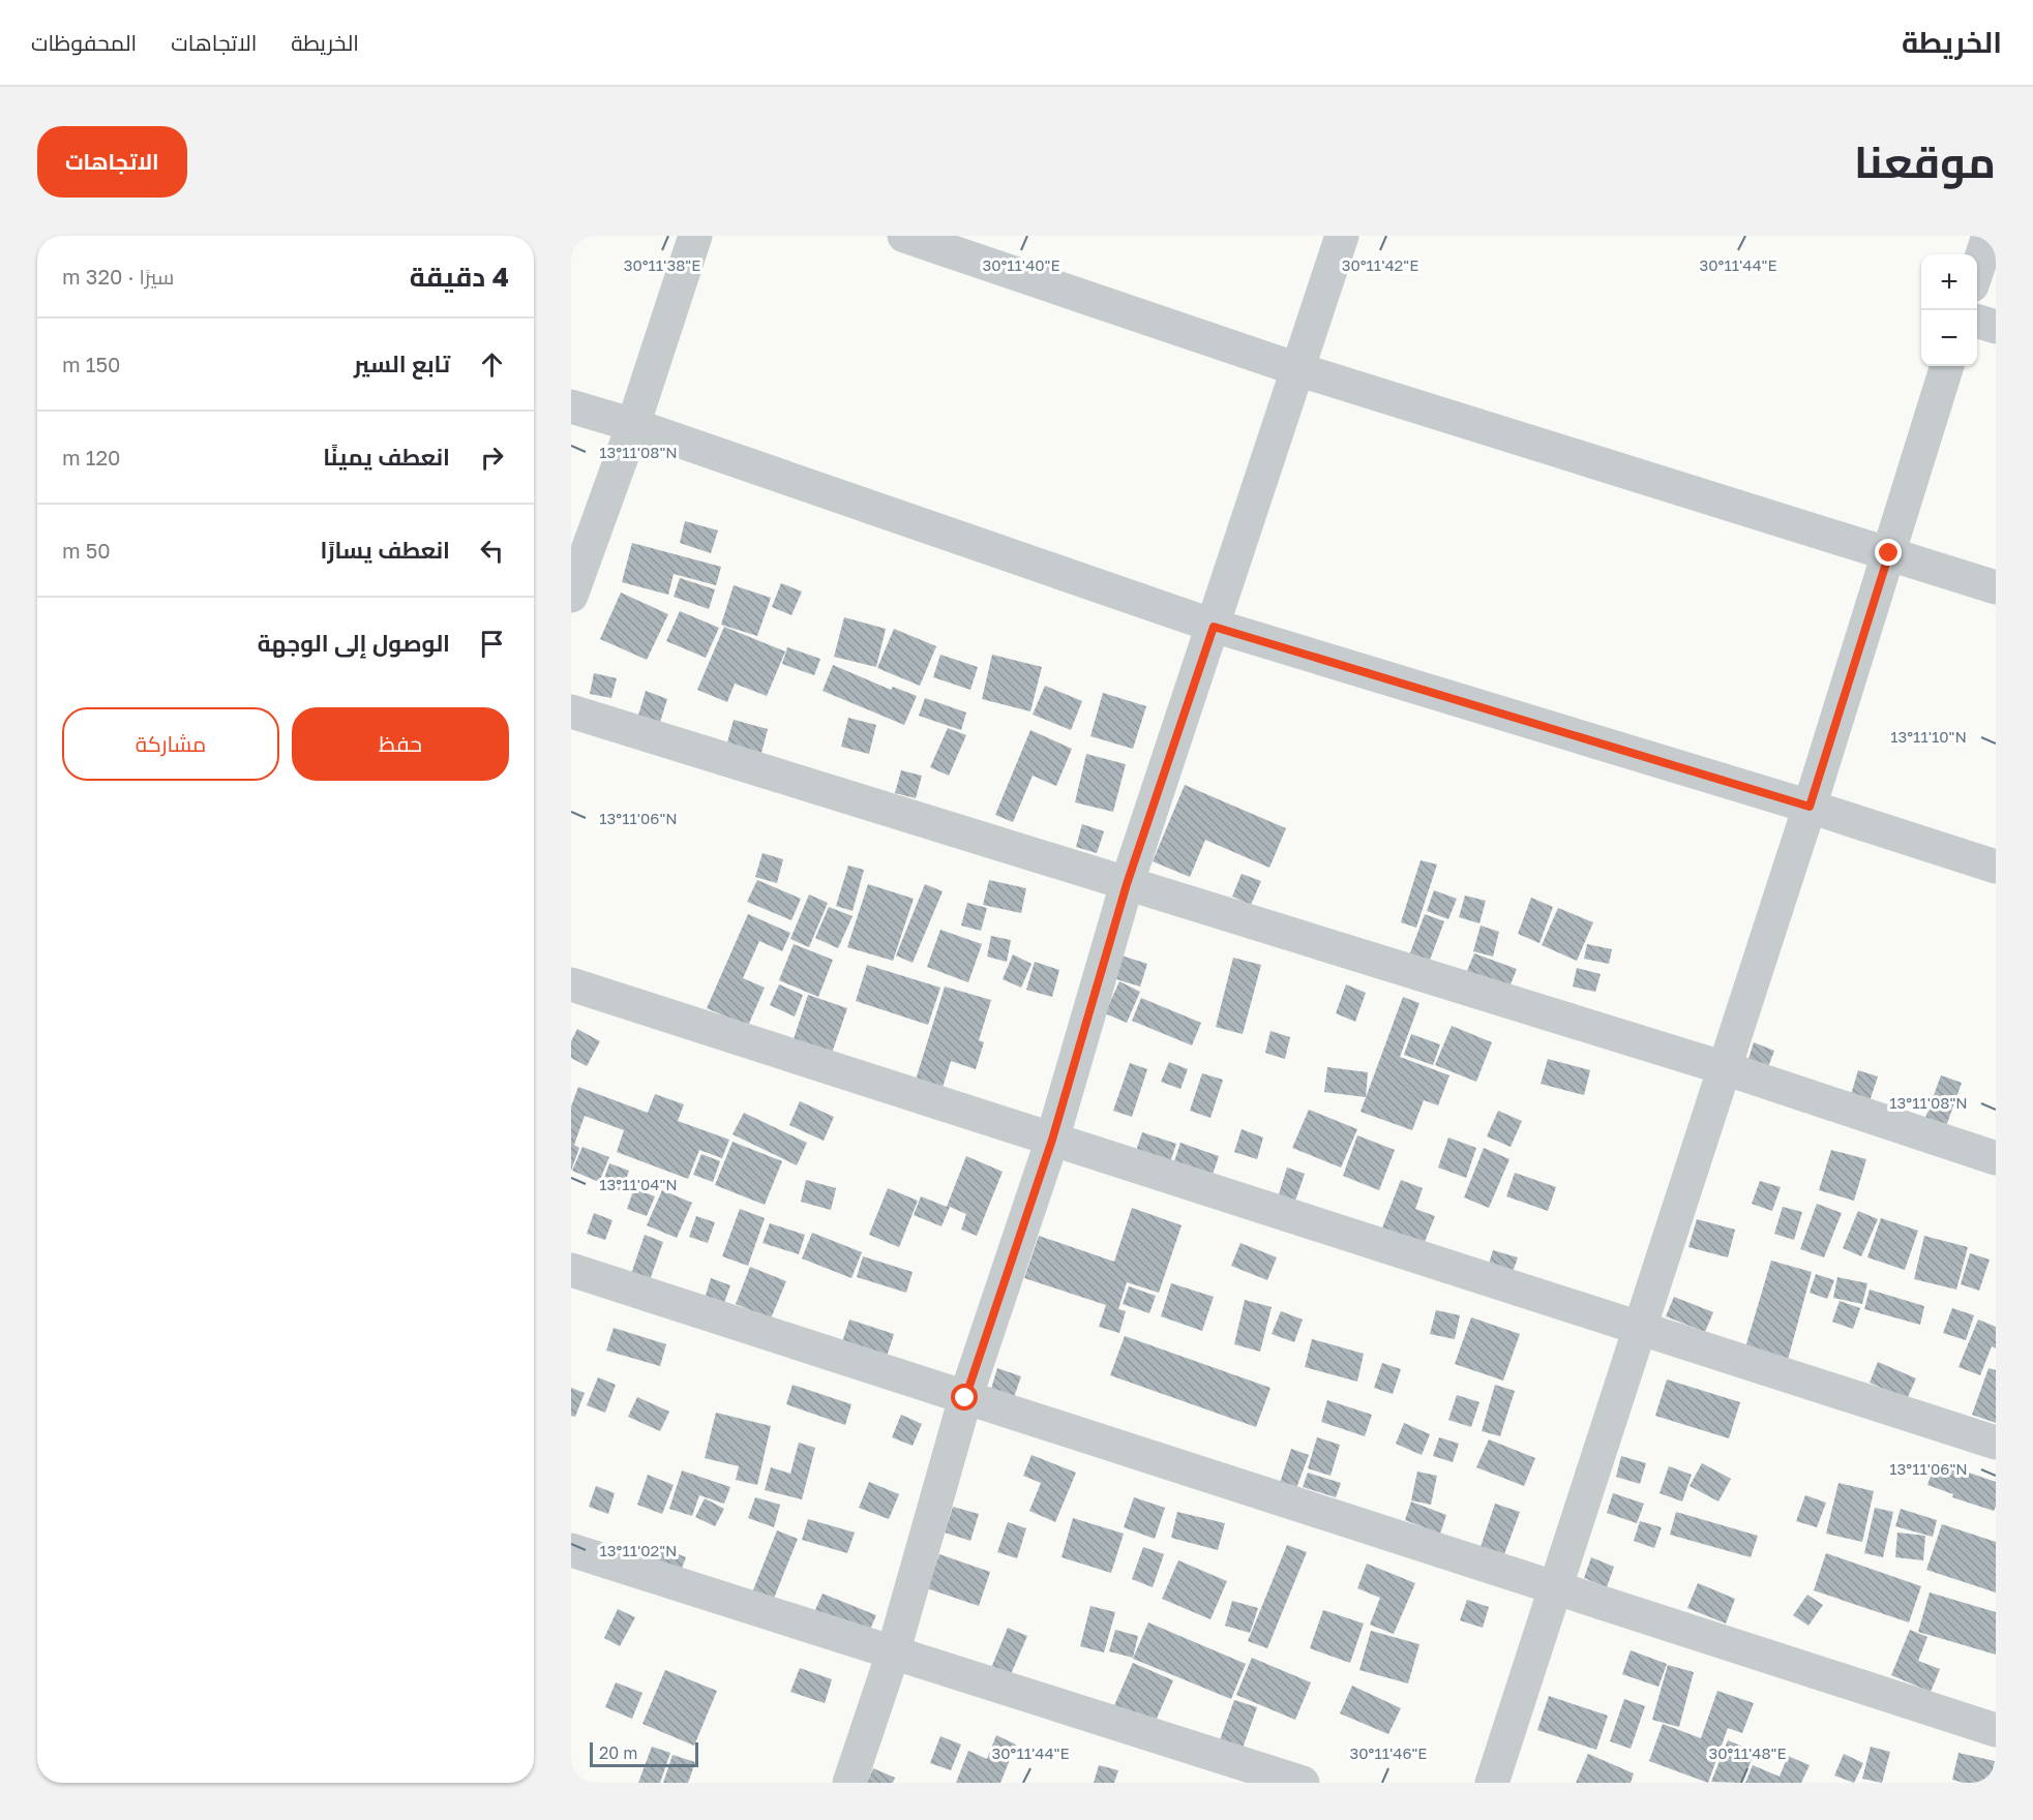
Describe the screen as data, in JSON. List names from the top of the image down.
{
  "scale_bar": "20 m",
  "page": {
    "header": "الخريطة",
    "nav": ["الخريطة", "الاتجاهات", "المحفوظات"],
    "title": "موقعنا",
    "buttons": [
      "الاتجاهات",
      ["حفظ", "مشاركة"]
    ],
    "heading": ["4 دقيقة", "سيرًا · 320 m"],
    "map_buttons": ["+", "−"],
    "list": [
      ["تابع السير", "150 m"],
      ["انعطف يمينًا", "120 m"],
      ["انعطف يسارًا", "50 m"],
      "الوصول إلى الوجهة"
    ],
    "scale": "20 m"
  },
  "coordinates": [
    "30°11'38\"E",
    "30°11'40\"E",
    "30°11'42\"E",
    "30°11'44\"E",
    "13°11'08\"N",
    "13°11'10\"N",
    "13°11'06\"N",
    "13°11'04\"N",
    "13°11'02\"N",
    "30°11'46\"E",
    "30°11'48\"E"
  ]
}
